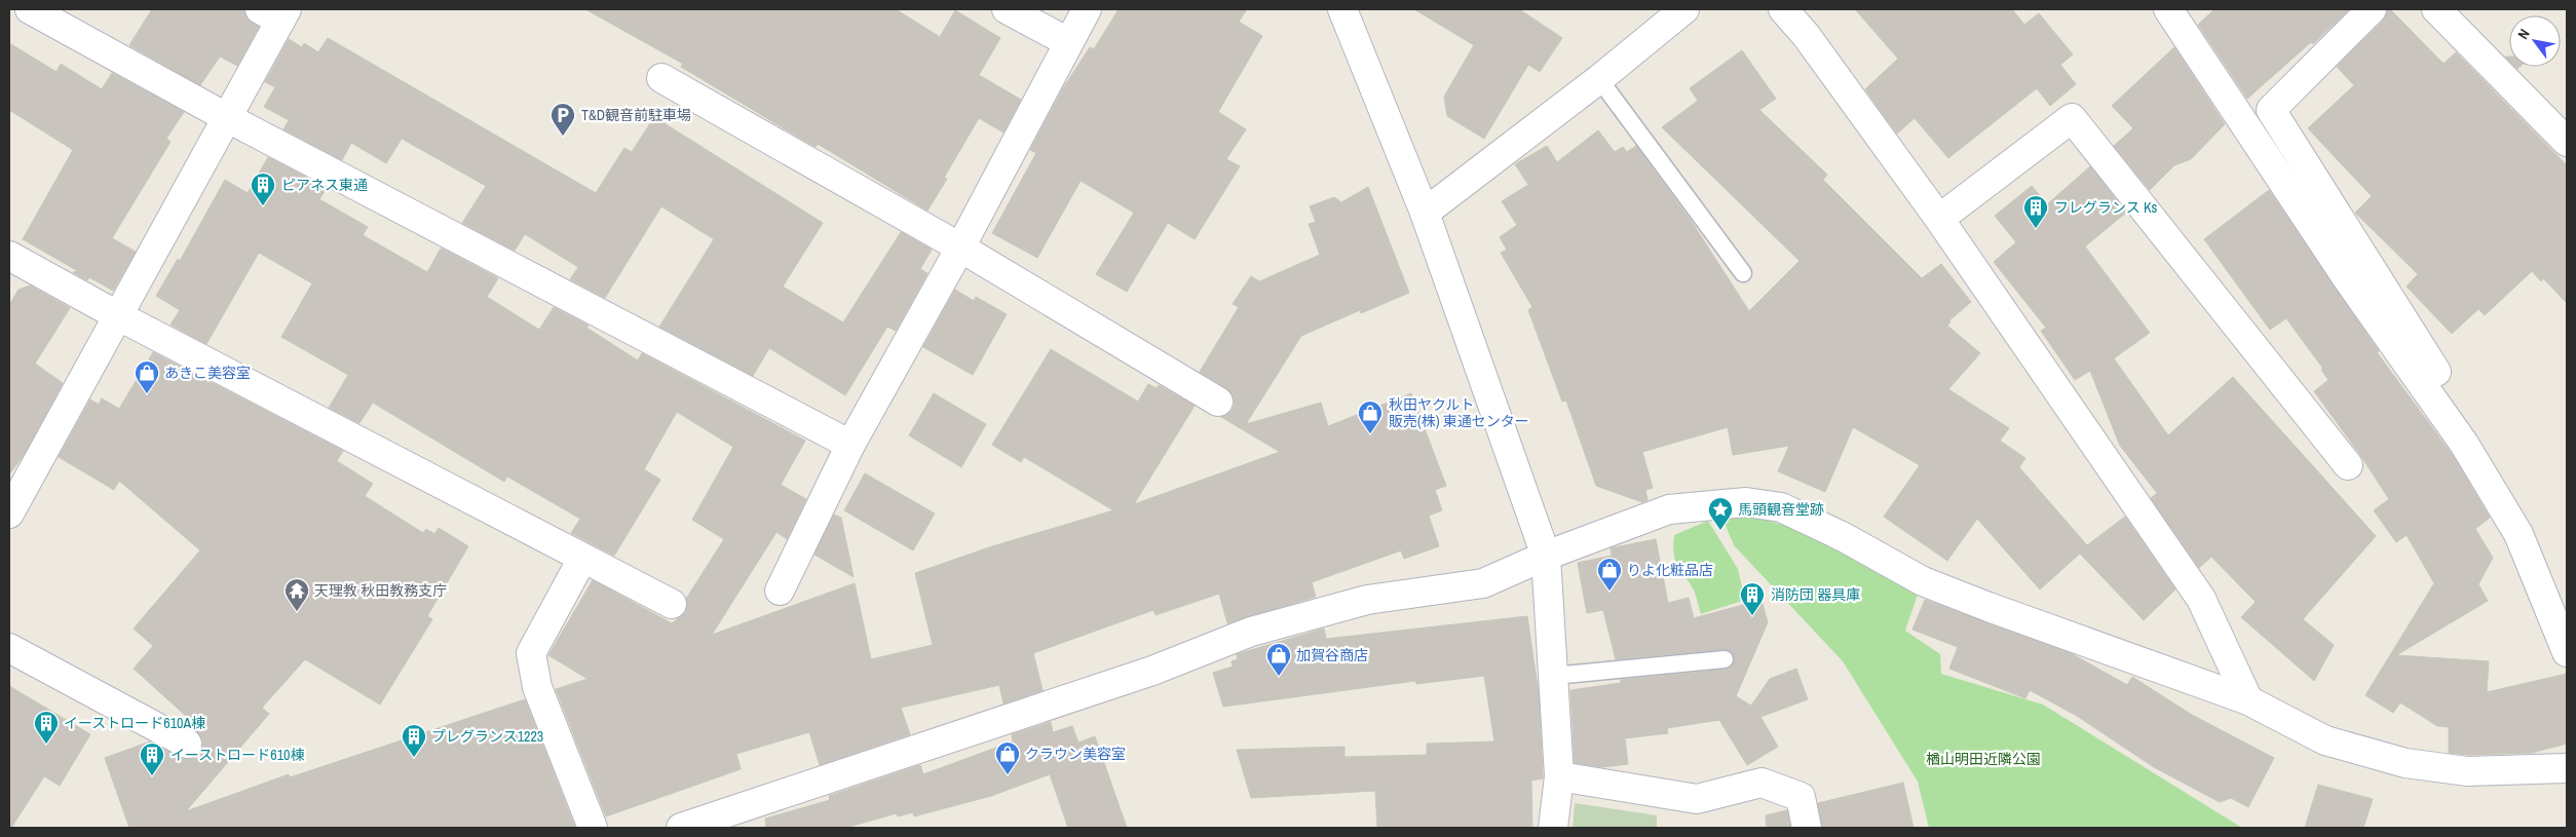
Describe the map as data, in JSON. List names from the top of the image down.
{
  "parks": ["楢山明田近隣公園"],
  "places": {
    "parking": ["T&D観音前駐車場"],
    "building": [
      "ピアネス東通",
      "フレグランス Ks",
      "消防団 器具庫",
      "イーストロード610A棟",
      "プレグランス1223",
      "イーストロード610棟"
    ],
    "shop": [
      "あきこ美容室",
      "秋田ヤクルト 販売(株) 東通センター",
      "りよ化粧品店",
      "加賀谷商店",
      "クラウン美容室"
    ],
    "place": ["馬頭観音堂跡"],
    "temple": ["天理教 秋田教務支庁"]
  },
  "north": "top left"
}
